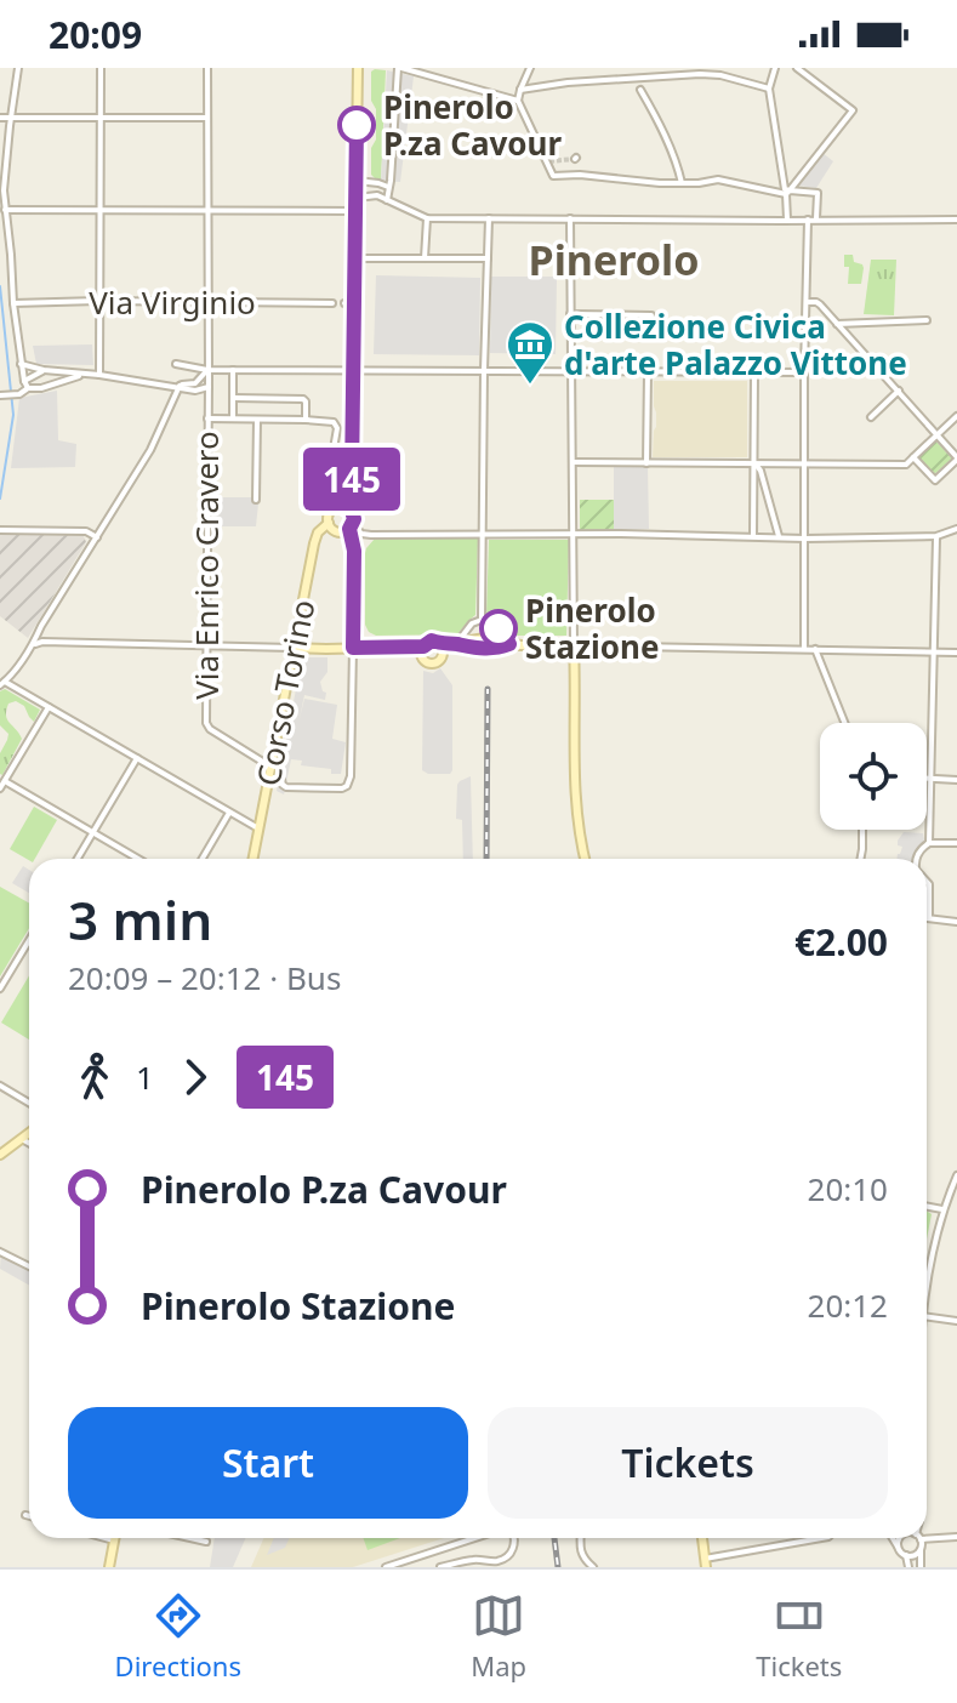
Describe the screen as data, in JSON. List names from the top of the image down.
{
  "streets": {
    "main road": ["Corso Torino"],
    "street": ["Via Virginio", "Via Enrico Cravero"]
  },
  "crossings": [
    ["Via Virginio", "Via Enrico Cravero"],
    ["Via Enrico Cravero", "Corso Torino"]
  ],
  "districts": ["Pinerolo"],
  "places": {
    "other": ["Pinerolo P.za Cavour", "Pinerolo Stazione"],
    "museum": ["Collezione Civica d'arte Palazzo Vittone"]
  },
  "lines": ["bus line 145"],
  "page": {
    "status": "20:09",
    "on_map": "145",
    "heading": ["3 min", "20:09 – 20:12 · Bus", "€2.00"],
    "legs": ["1", "145"],
    "list": [
      {
        "name": "Pinerolo P.za Cavour",
        "value": "20:10"
      },
      {
        "name": "Pinerolo Stazione",
        "value": "20:12"
      }
    ],
    "buttons": ["Start", "Tickets"],
    "tabs": ["Directions", "Map", "Tickets"]
  }
}
